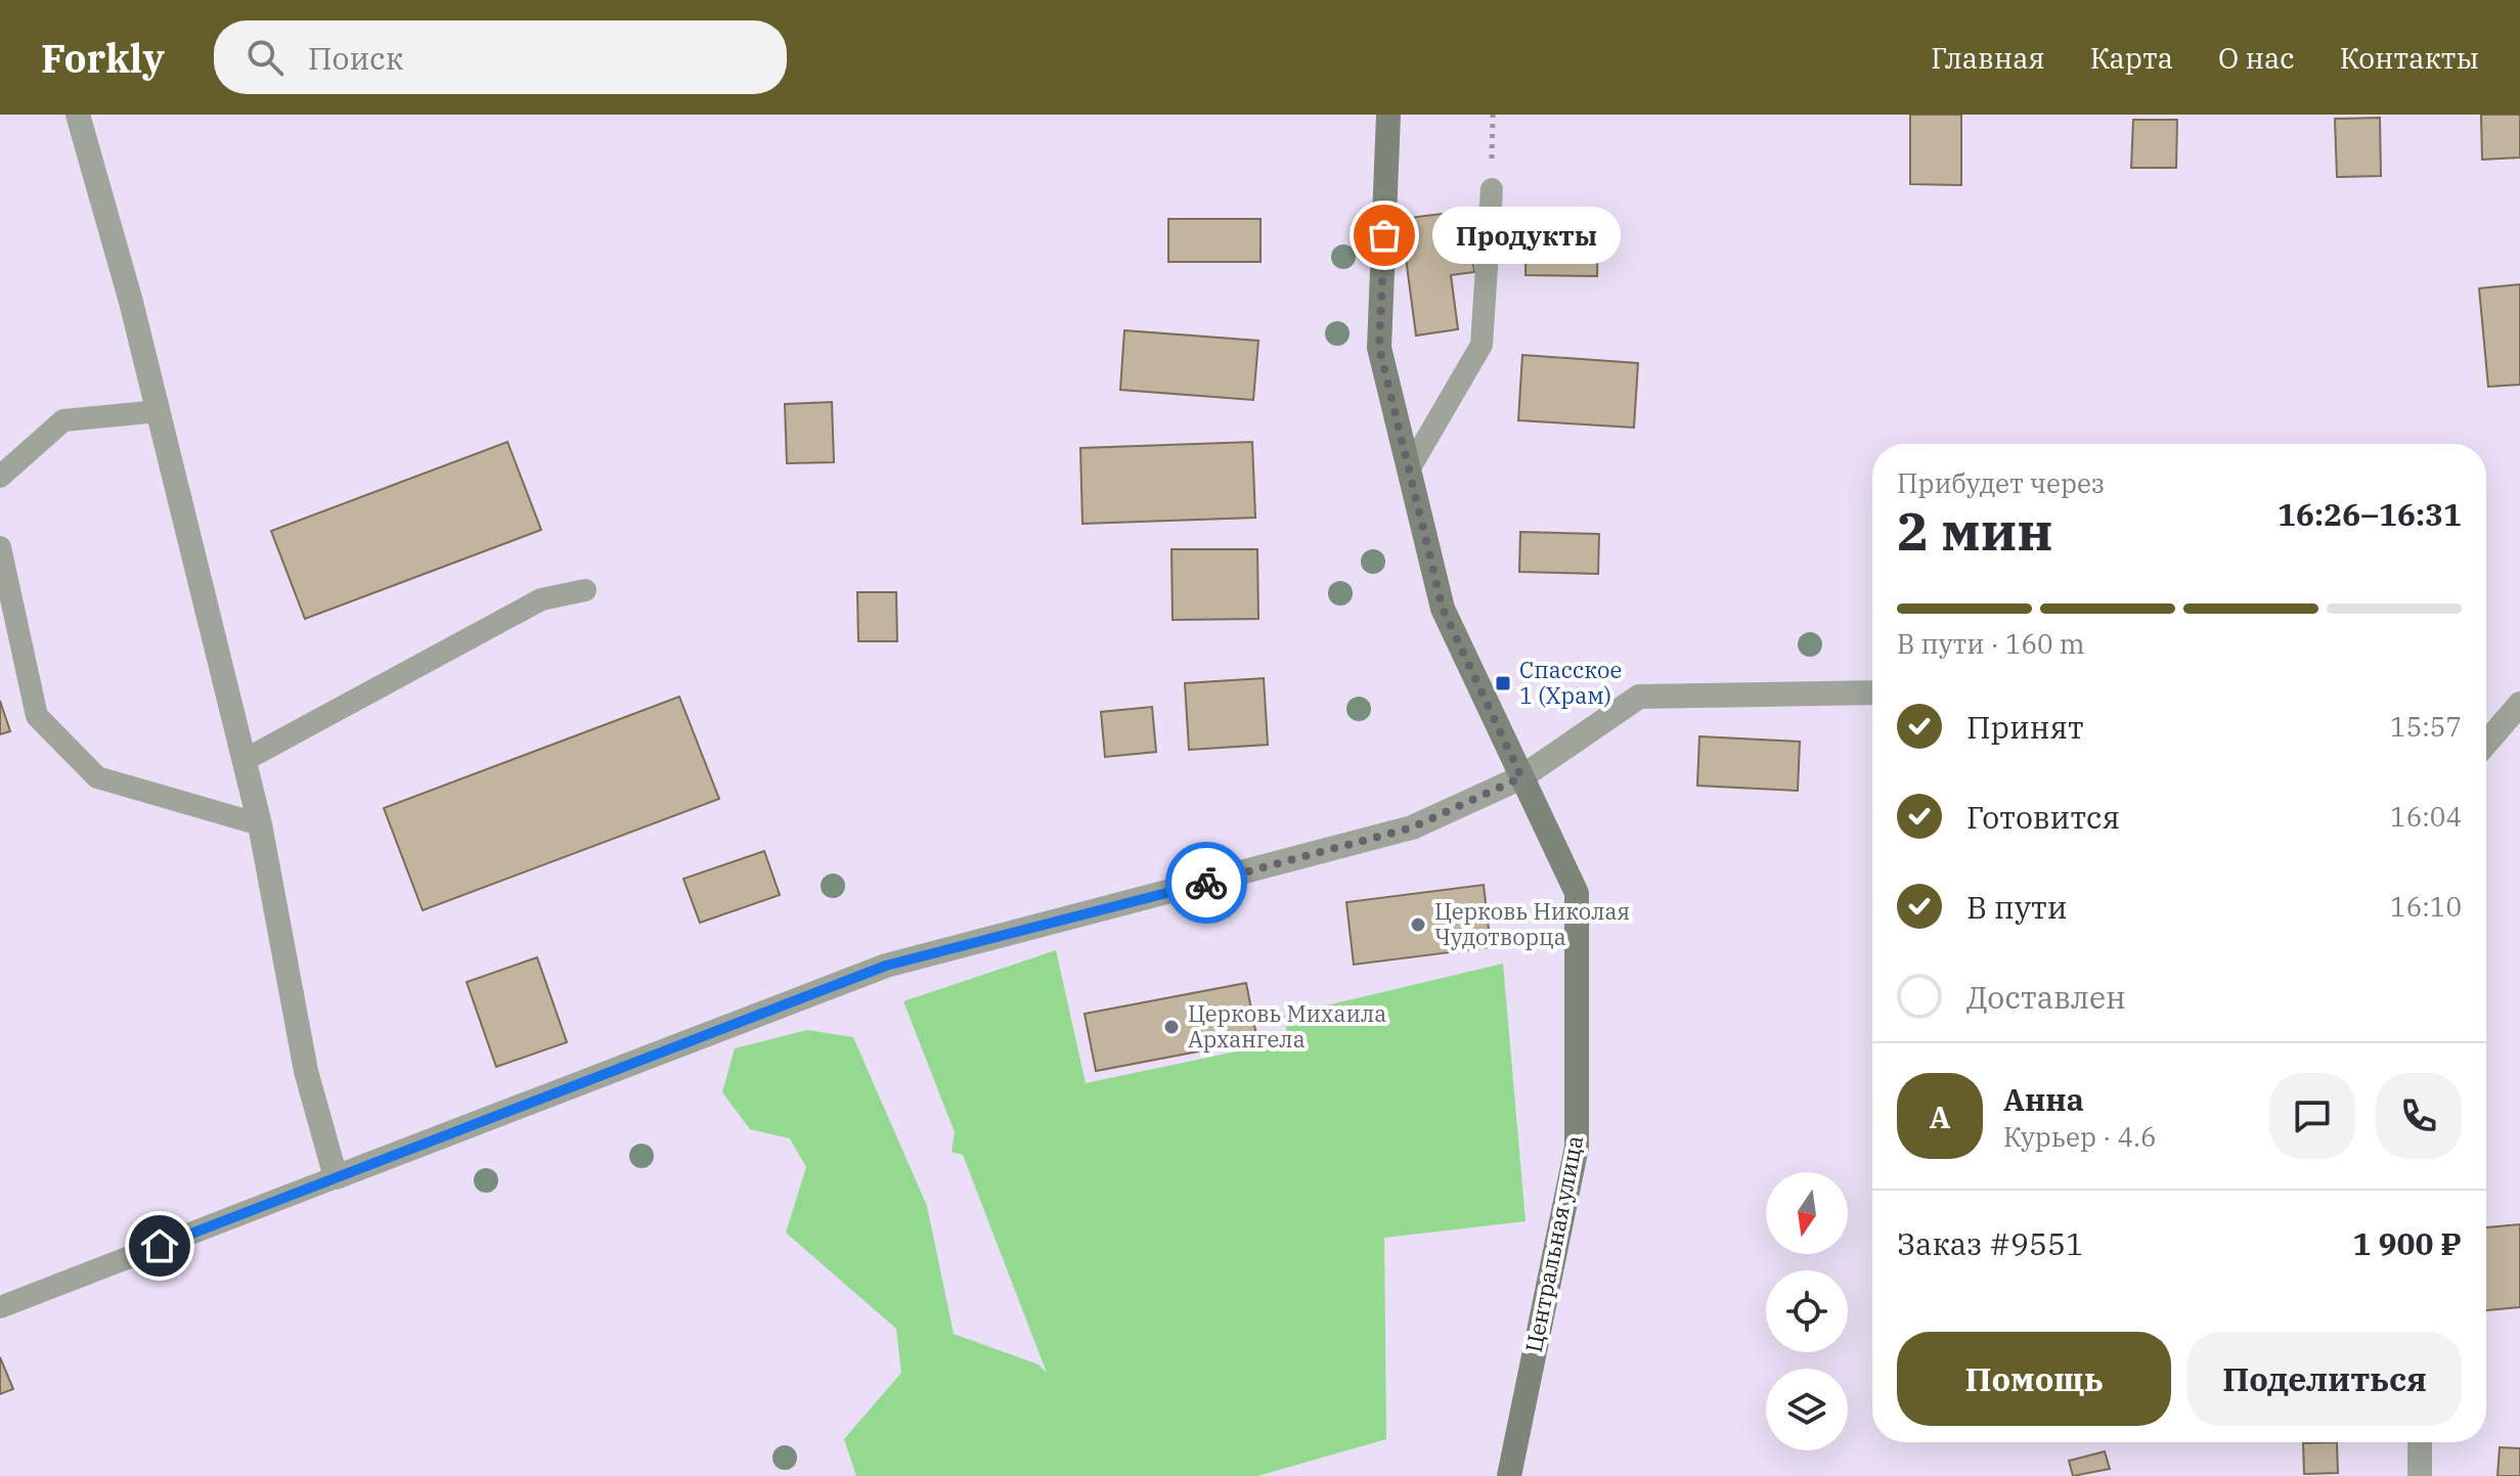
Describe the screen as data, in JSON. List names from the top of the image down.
{
  "streets": {
    "street": ["Центральная улица"]
  },
  "places": {
    "other": ["Продукты", "Церковь Николая Чудотворца", "Церковь Михаила Архангела"],
    "transit": ["Спасское 1 (Храм)"]
  },
  "north": "bottom",
  "page": {
    "header": "Forkly",
    "search": "Поиск",
    "nav": [
      "Главная",
      "Карта",
      "О нас",
      "Контакты"
    ],
    "bubble": "Продукты",
    "heading": ["2 мин", "Прибудет через", "16:26–16:31"],
    "panel": [
      "Анна",
      "Курьер · 4.6",
      "Заказ #9551",
      "1 900 ₽"
    ],
    "bar": "В пути · 160 m",
    "list": [
      ["Принят", "15:57"],
      ["Готовится", "16:04"],
      ["В пути", "16:10"],
      "Доставлен"
    ],
    "round": "А",
    "buttons": ["Помощь", "Поделиться"]
  }
}
